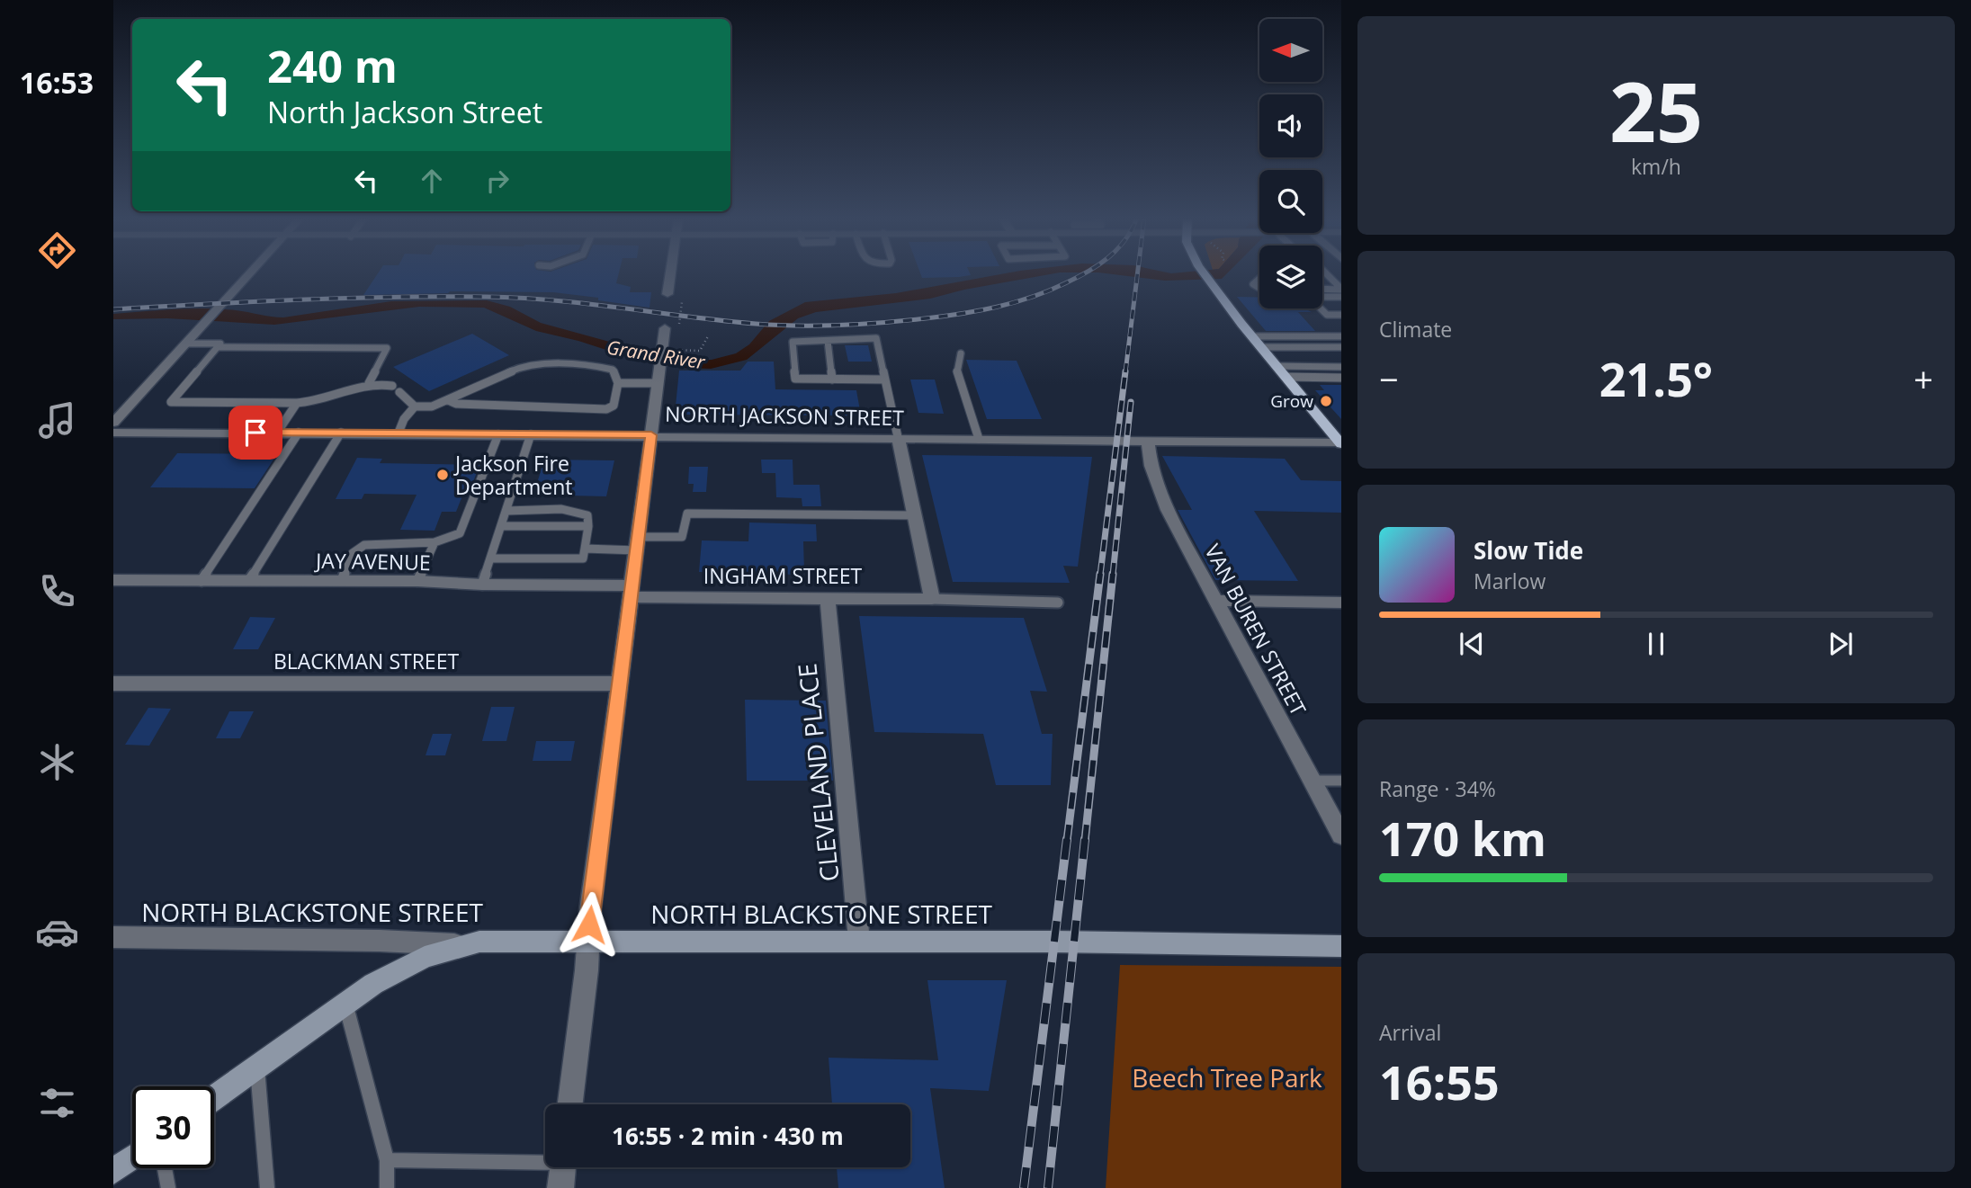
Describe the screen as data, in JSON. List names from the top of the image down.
{
  "streets": {
    "main road": ["NORTH BLACKSTONE STREET"],
    "street": [
      "NORTH JACKSON STREET",
      "JAY AVENUE",
      "INGHAM STREET",
      "VAN BUREN STREET",
      "BLACKMAN STREET",
      "CLEVELAND PLACE"
    ]
  },
  "crossings": [
    ["NORTH JACKSON STREET", "VAN BUREN STREET"],
    ["JAY AVENUE", "INGHAM STREET"],
    ["INGHAM STREET", "CLEVELAND PLACE"],
    ["CLEVELAND PLACE", "NORTH BLACKSTONE STREET"]
  ],
  "water": ["Grand River"],
  "parks": ["Beech Tree Park"],
  "places": ["Grow", "Jackson Fire Department"],
  "north": "left",
  "page": {
    "tabs": "16:53",
    "tile": [
      ["25", "km/h"],
      "Climate",
      ["Range · 34%", "170 km"],
      ["Arrival", "16:55"]
    ],
    "turn": ["240 m", "North Jackson Street"],
    "heat": ["−", "21.5°", "+"],
    "song": ["Slow Tide", "Marlow"],
    "limit": "30",
    "trip": "16:55 · 2 min · 430 m"
  }
}
